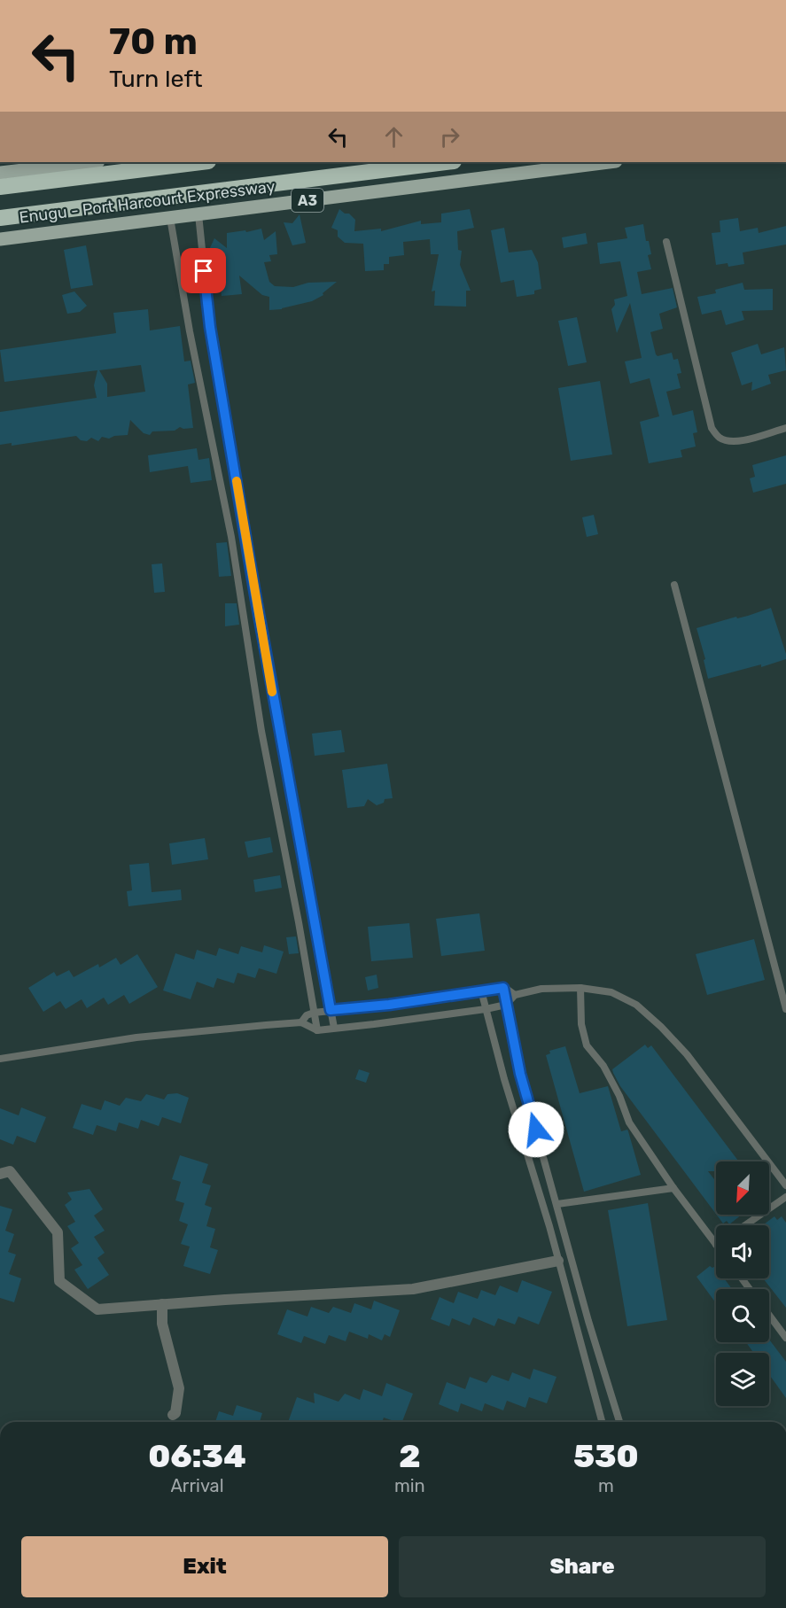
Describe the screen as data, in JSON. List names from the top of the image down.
{
  "streets": {
    "highway": ["A3", "Enugu - Port Harcourt Expressway"]
  },
  "north": "bottom left",
  "page": {
    "turn": ["70 m", "Turn left"],
    "eta": [
      "06:34",
      "Arrival",
      "2",
      "min",
      "530",
      "m"
    ],
    "buttons": ["Exit", "Share"]
  }
}
